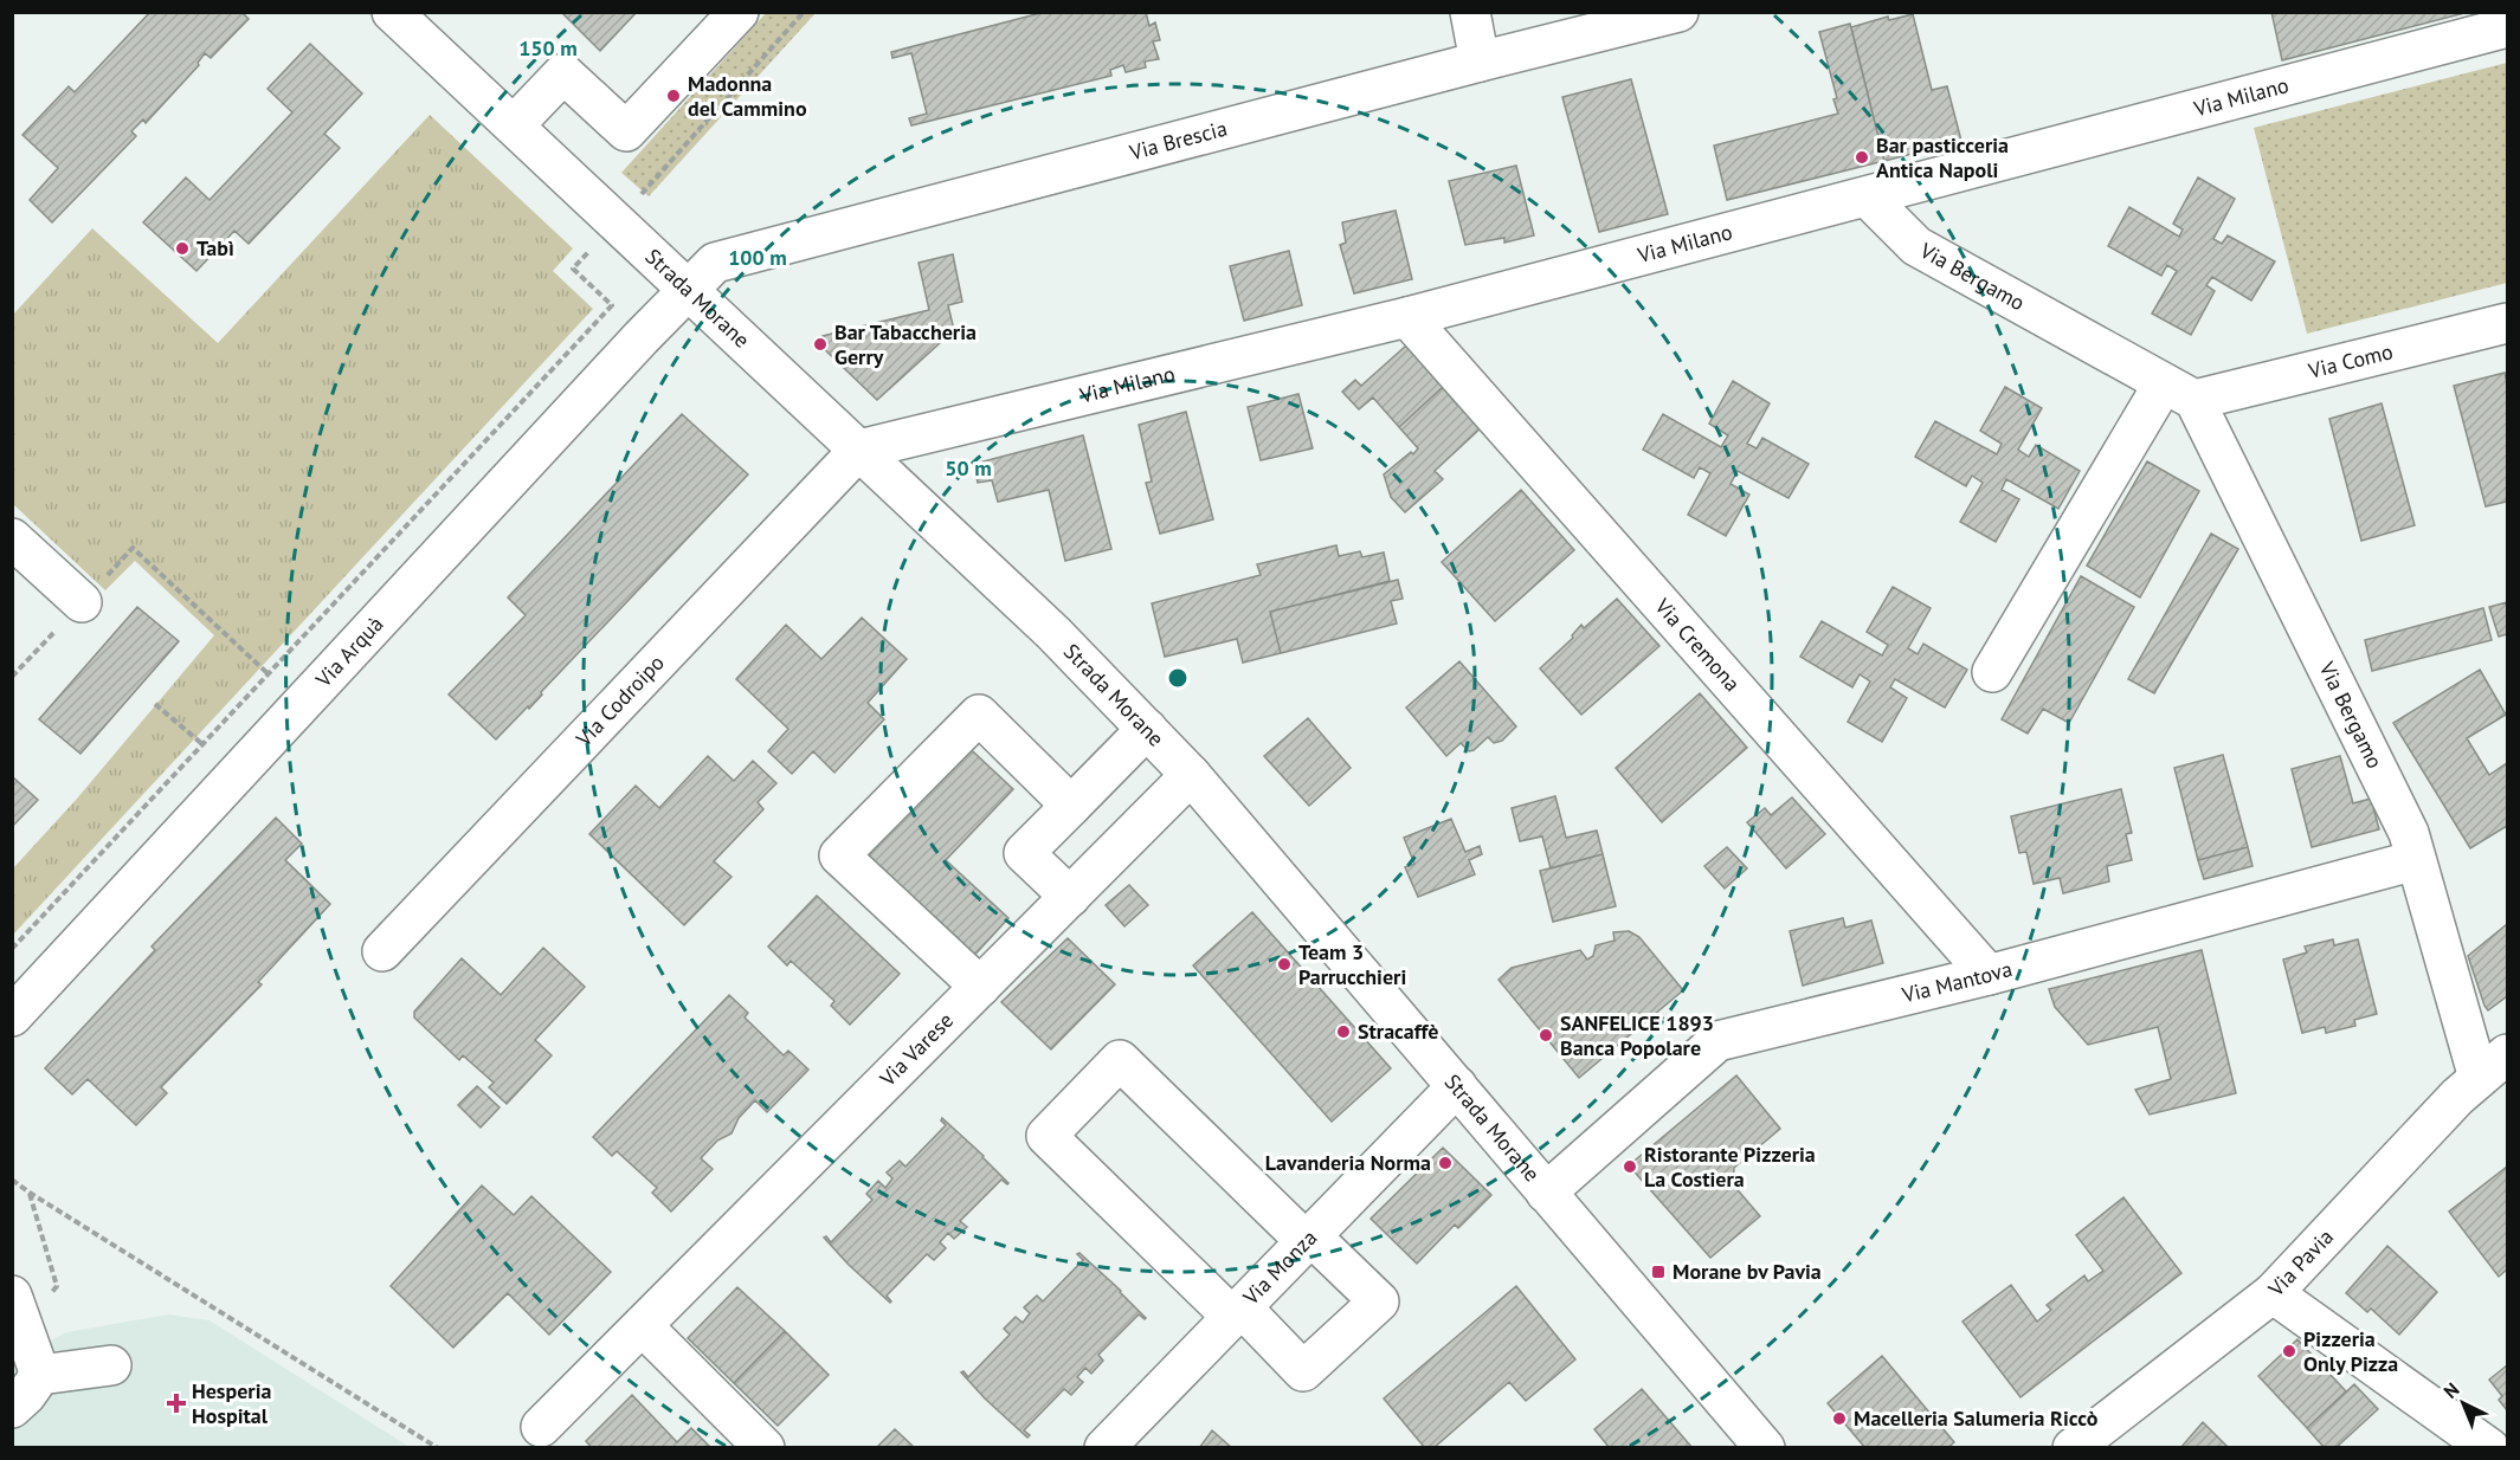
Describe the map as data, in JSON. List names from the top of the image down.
{
  "streets": {
    "street": [
      "Via Milano",
      "Via Brescia",
      "Via Bergamo",
      "Strada Morane",
      "Via Como",
      "Via Cremona",
      "Via Arquà",
      "Via Codroipo",
      "Via Mantova",
      "Via Varese",
      "Via Pavia",
      "Via Monza"
    ]
  },
  "crossings": [
    ["Via Milano", "Via Bergamo"],
    ["Via Milano", "Strada Morane"],
    ["Via Milano", "Via Cremona"],
    ["Via Milano", "Via Codroipo"],
    ["Via Brescia", "Strada Morane"],
    ["Via Brescia", "Via Arquà"],
    ["Via Bergamo", "Via Como"],
    ["Via Bergamo", "Via Mantova"],
    ["Via Bergamo", "Via Pavia"],
    ["Strada Morane", "Via Arquà"],
    ["Strada Morane", "Via Codroipo"],
    ["Strada Morane", "Via Mantova"],
    ["Strada Morane", "Via Varese"],
    ["Strada Morane", "Via Monza"],
    ["Via Cremona", "Via Mantova"]
  ],
  "places": {
    "other": [
      "Madonna del Cammino",
      "Bar pasticceria Antica Napoli",
      "Tabì",
      "Bar Tabaccheria Gerry",
      "Team 3 Parrucchieri",
      "Stracaffè",
      "SANFELICE 1893 Banca Popolare",
      "Lavanderia Norma",
      "Ristorante Pizzeria La Costiera",
      "Pizzeria Only Pizza",
      "Macelleria Salumeria Riccò"
    ],
    "transit": ["Morane bv Pavia"],
    "health": ["Hesperia Hospital"]
  },
  "north": "top left",
  "rings": ["150 m", "100 m", "50 m"]
}
